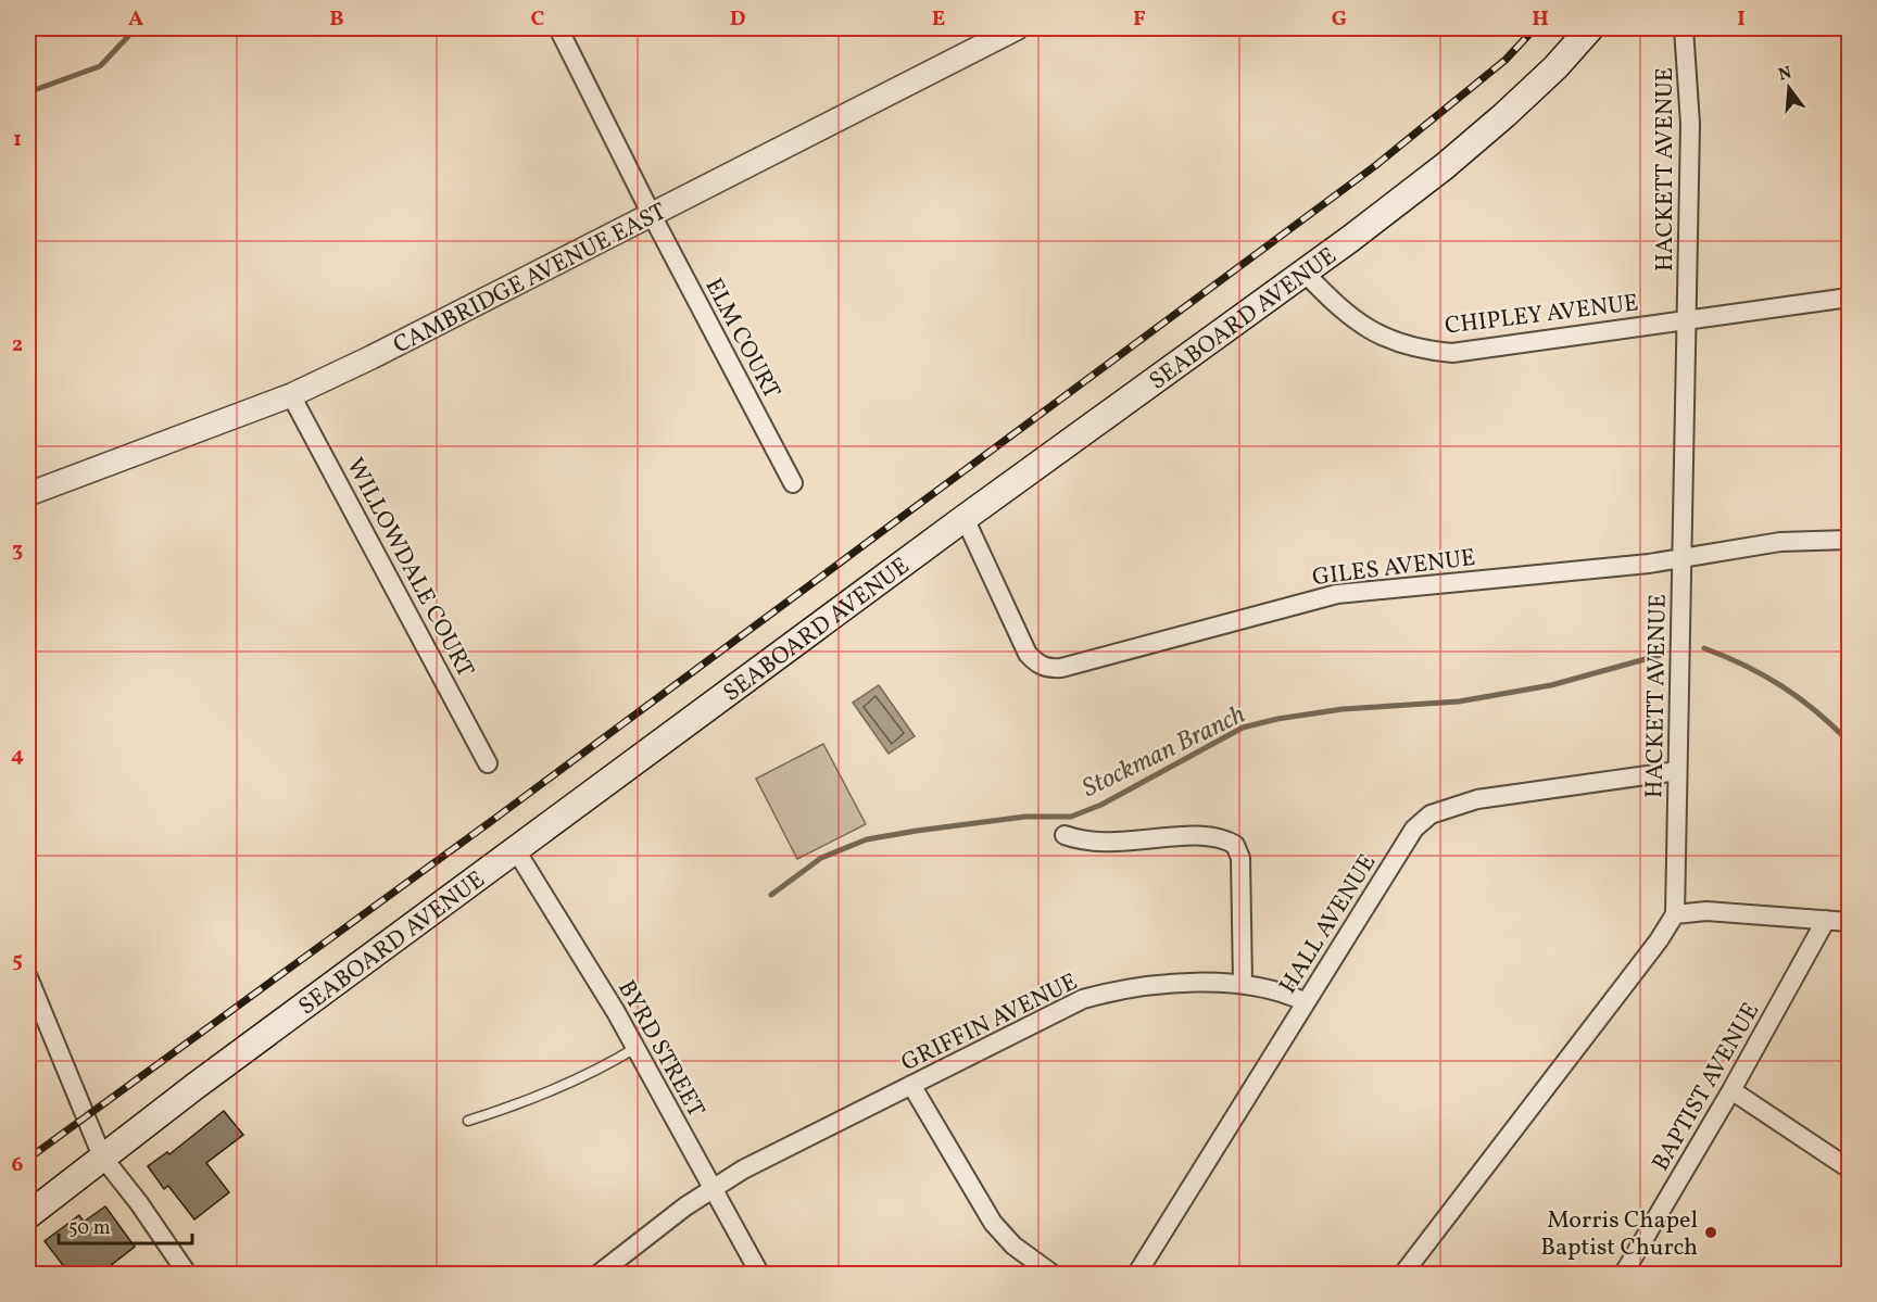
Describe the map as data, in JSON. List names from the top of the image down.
{
  "streets": {
    "main road": ["SEABOARD AVENUE"],
    "street": [
      "HACKETT AVENUE",
      "CAMBRIDGE AVENUE EAST",
      "CHIPLEY AVENUE",
      "ELM COURT",
      "GILES AVENUE",
      "WILLOWDALE COURT",
      "HALL AVENUE",
      "GRIFFIN AVENUE",
      "BYRD STREET",
      "BAPTIST AVENUE"
    ]
  },
  "crossings": [
    ["HACKETT AVENUE", "CHIPLEY AVENUE"],
    ["HACKETT AVENUE", "GILES AVENUE"],
    ["HACKETT AVENUE", "HALL AVENUE"],
    ["CAMBRIDGE AVENUE EAST", "ELM COURT"],
    ["CAMBRIDGE AVENUE EAST", "WILLOWDALE COURT"],
    ["CHIPLEY AVENUE", "SEABOARD AVENUE"],
    ["SEABOARD AVENUE", "GILES AVENUE"],
    ["SEABOARD AVENUE", "BYRD STREET"],
    ["HALL AVENUE", "GRIFFIN AVENUE"],
    ["GRIFFIN AVENUE", "BYRD STREET"]
  ],
  "water": ["Stockman Branch"],
  "places": ["Morris Chapel Baptist Church"],
  "scale_bar": "50 m",
  "north": "top",
  "grid": {
    "columns": [
      "A",
      "B",
      "C",
      "D",
      "E",
      "F",
      "G",
      "H",
      "I"
    ],
    "rows": [
      "1",
      "2",
      "3",
      "4",
      "5",
      "6"
    ]
  }
}
